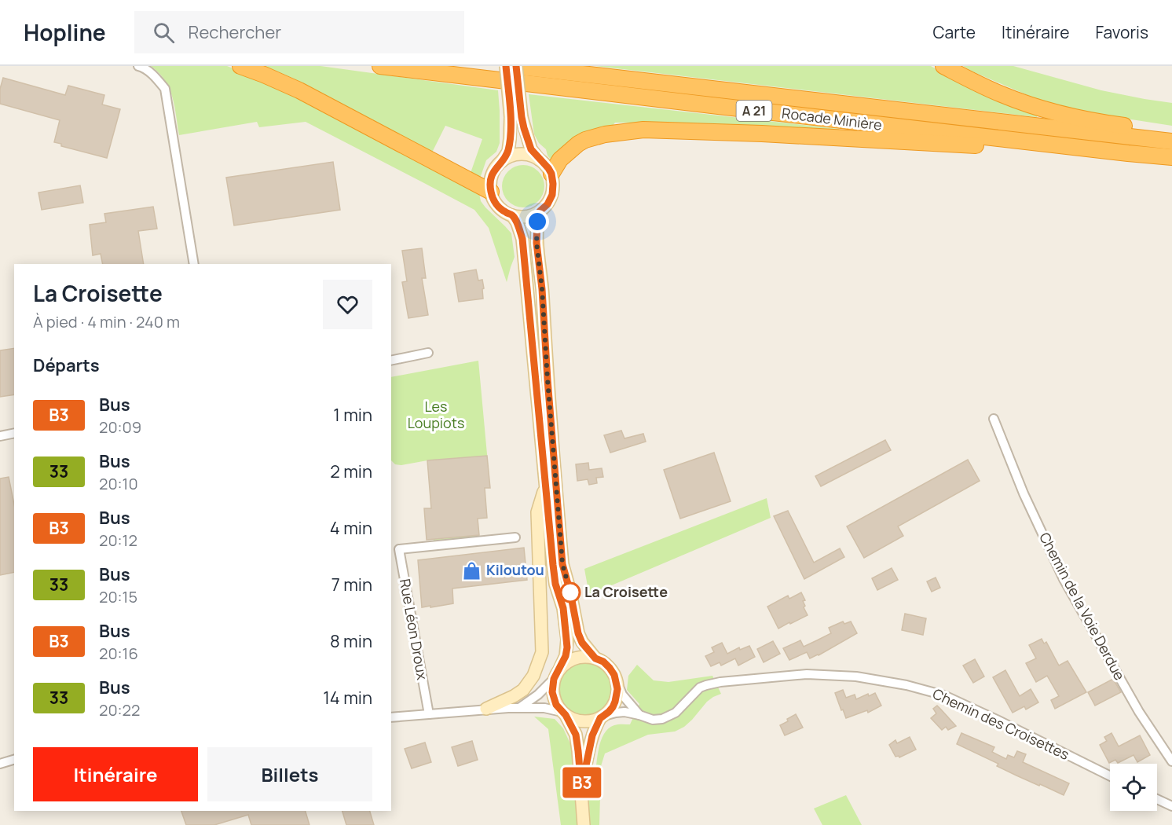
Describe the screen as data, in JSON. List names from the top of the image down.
{
  "streets": {
    "highway": ["A 21", "Rocade Minière"],
    "street": ["Chemin de la Voie Derdue", "Rue Léon Droux", "Chemin des Croisettes"]
  },
  "parks": ["Les Loupiots"],
  "places": {
    "shop": ["Kiloutou"],
    "other": ["La Croisette"]
  },
  "lines": ["bus line B3"],
  "page": {
    "header": "Hopline",
    "search": "Rechercher",
    "nav": ["Carte", "Itinéraire", "Favoris"],
    "on_map": "B3",
    "heading": [
      ["La Croisette", "À pied · 4 min · 240 m"],
      "Départs"
    ],
    "list": [
      {
        "mark": "B3",
        "name": "Bus",
        "note": "20:09",
        "value": "1 min"
      },
      {
        "mark": "33",
        "name": "Bus",
        "note": "20:10",
        "value": "2 min"
      },
      {
        "mark": "B3",
        "name": "Bus",
        "note": "20:12",
        "value": "4 min"
      },
      {
        "mark": "33",
        "name": "Bus",
        "note": "20:15",
        "value": "7 min"
      },
      {
        "mark": "B3",
        "name": "Bus",
        "note": "20:16",
        "value": "8 min"
      },
      {
        "mark": "33",
        "name": "Bus",
        "note": "20:22",
        "value": "14 min"
      }
    ],
    "buttons": ["Itinéraire", "Billets"]
  }
}
